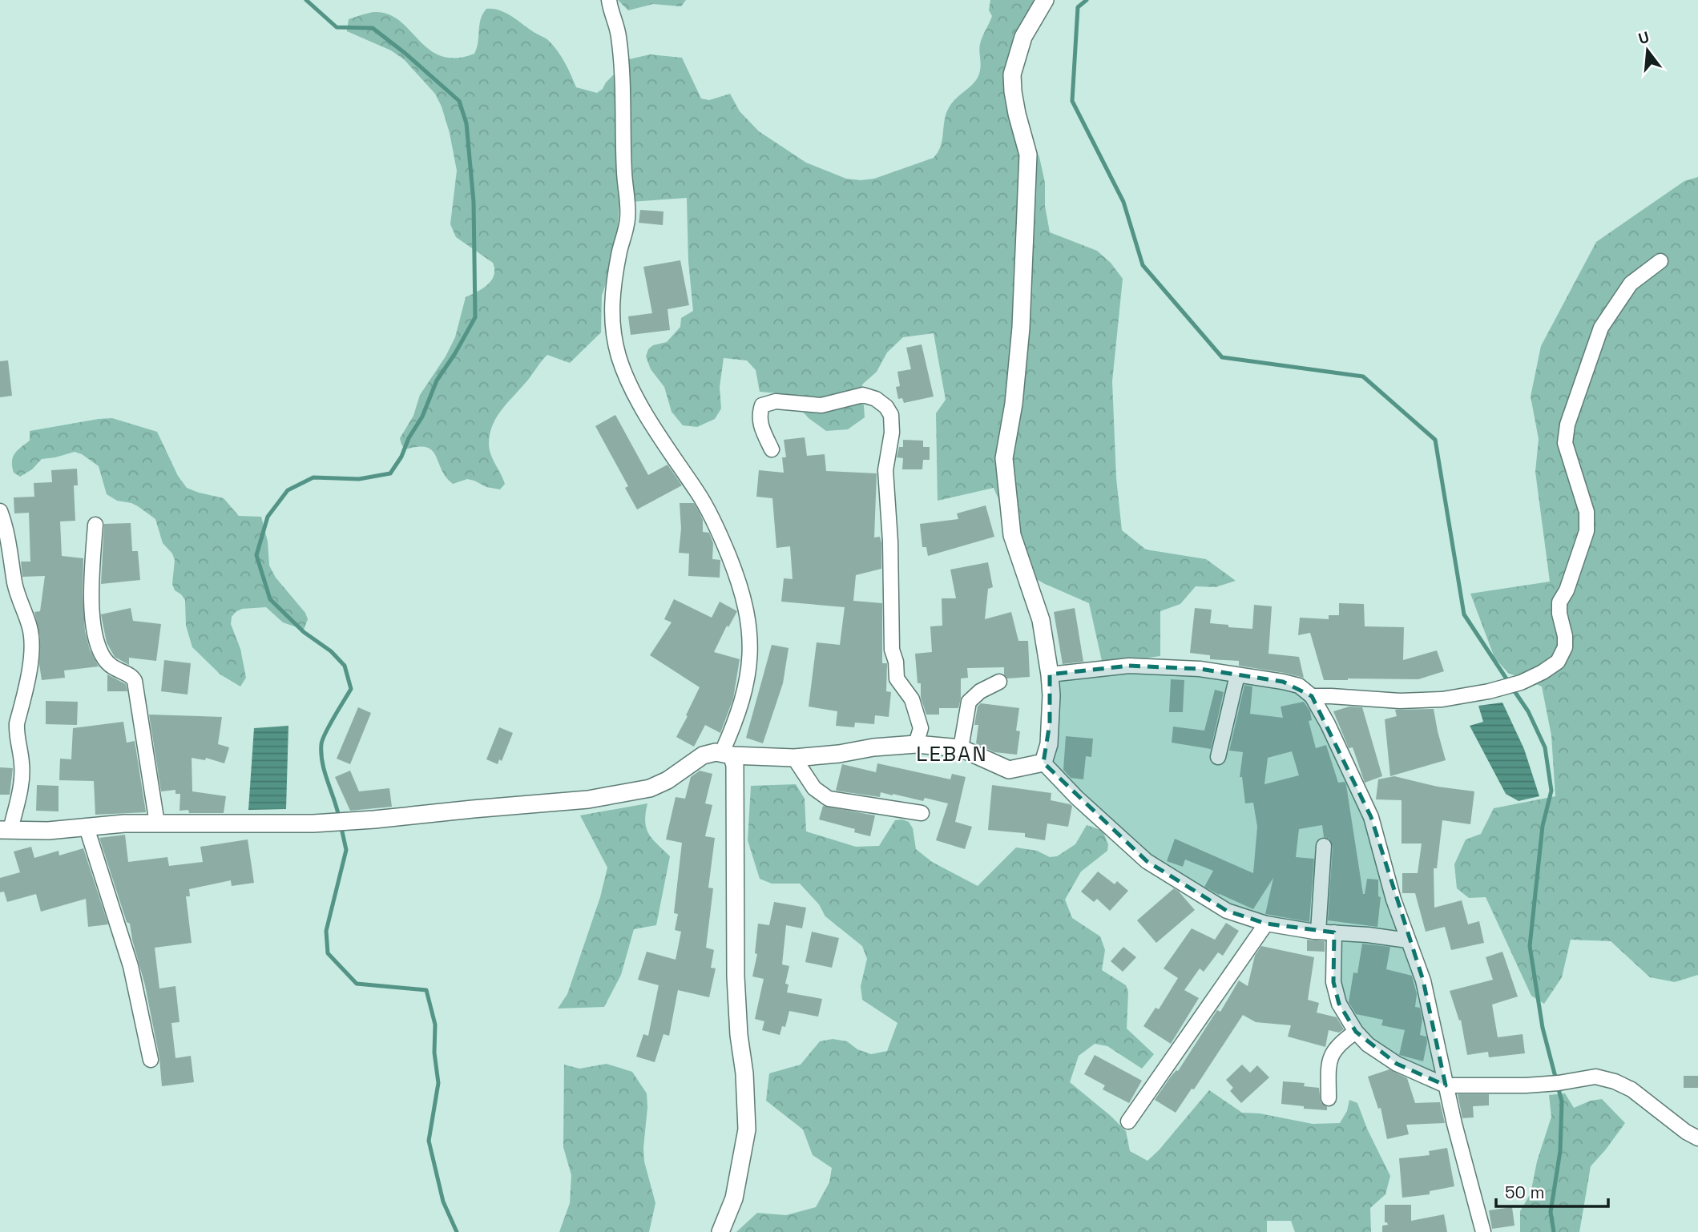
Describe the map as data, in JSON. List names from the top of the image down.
{
  "districts": ["LEBAN"],
  "scale_bar": "50 m",
  "north": "top"
}
